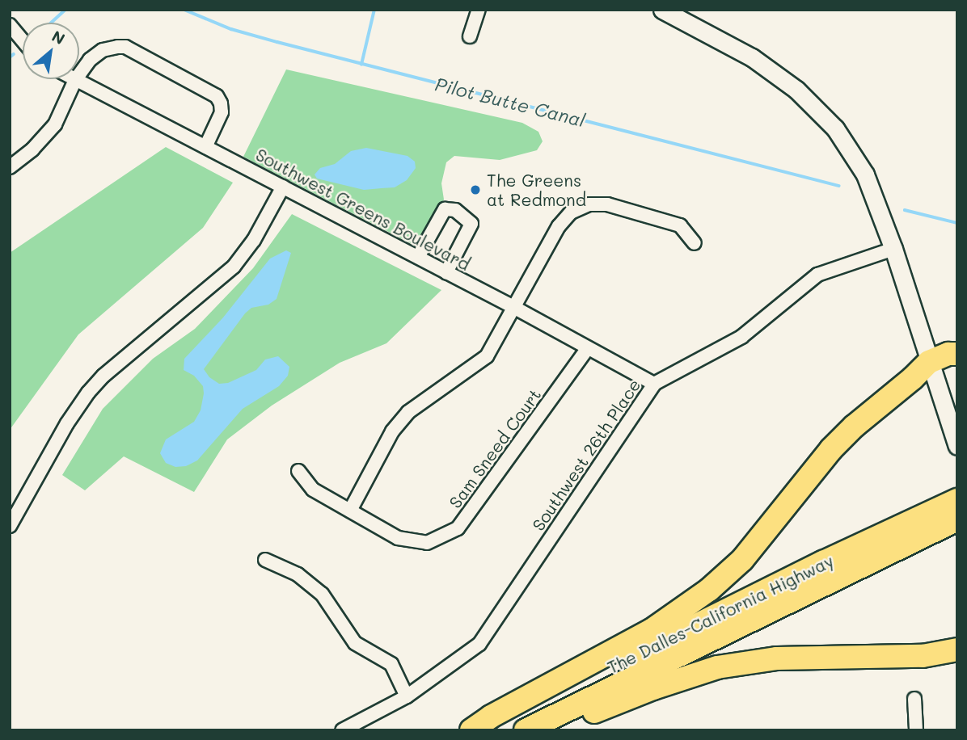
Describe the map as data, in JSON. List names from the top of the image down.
{
  "streets": {
    "highway": ["The Dalles-California Highway"],
    "street": ["Southwest Greens Boulevard", "Sam Sneed Court", "Southwest 26th Place"]
  },
  "crossings": [
    ["Southwest Greens Boulevard", "Sam Sneed Court"],
    ["Southwest Greens Boulevard", "Southwest 26th Place"]
  ],
  "water": ["Pilot Butte Canal"],
  "places": ["The Greens at Redmond"],
  "north": "top right"
}
